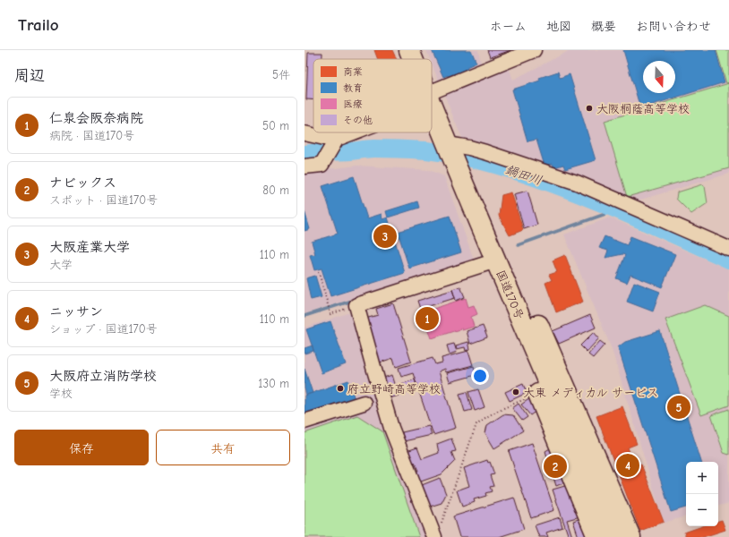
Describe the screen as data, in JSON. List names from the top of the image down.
{
  "streets": {
    "highway": ["国道170号"]
  },
  "water": ["鍋田川"],
  "places": ["大阪桐蔭高等学校", "府立野崎高等学校", "大東 メディカル サービス"],
  "legend": [
    "商業",
    "教育",
    "医療",
    "その他"
  ],
  "north": "bottom",
  "page": {
    "header": "Trailo",
    "nav": [
      "ホーム",
      "地図",
      "概要",
      "お問い合わせ"
    ],
    "heading": ["周辺", "5件"],
    "list": [
      {
        "mark": "1",
        "name": "仁泉会阪奈病院",
        "note": "病院 · 国道170号",
        "value": "50 m"
      },
      {
        "mark": "2",
        "name": "ナビックス",
        "note": "スポット · 国道170号",
        "value": "80 m"
      },
      {
        "mark": "3",
        "name": "大阪産業大学",
        "note": "大学",
        "value": "110 m"
      },
      {
        "mark": "4",
        "name": "ニッサン",
        "note": "ショップ · 国道170号",
        "value": "110 m"
      },
      {
        "mark": "5",
        "name": "大阪府立消防学校",
        "note": "学校",
        "value": "130 m"
      }
    ],
    "pins": [
      "3",
      "1",
      "5",
      "4",
      "2"
    ],
    "buttons": ["保存", "共有"],
    "map_buttons": ["+", "−"]
  }
}
